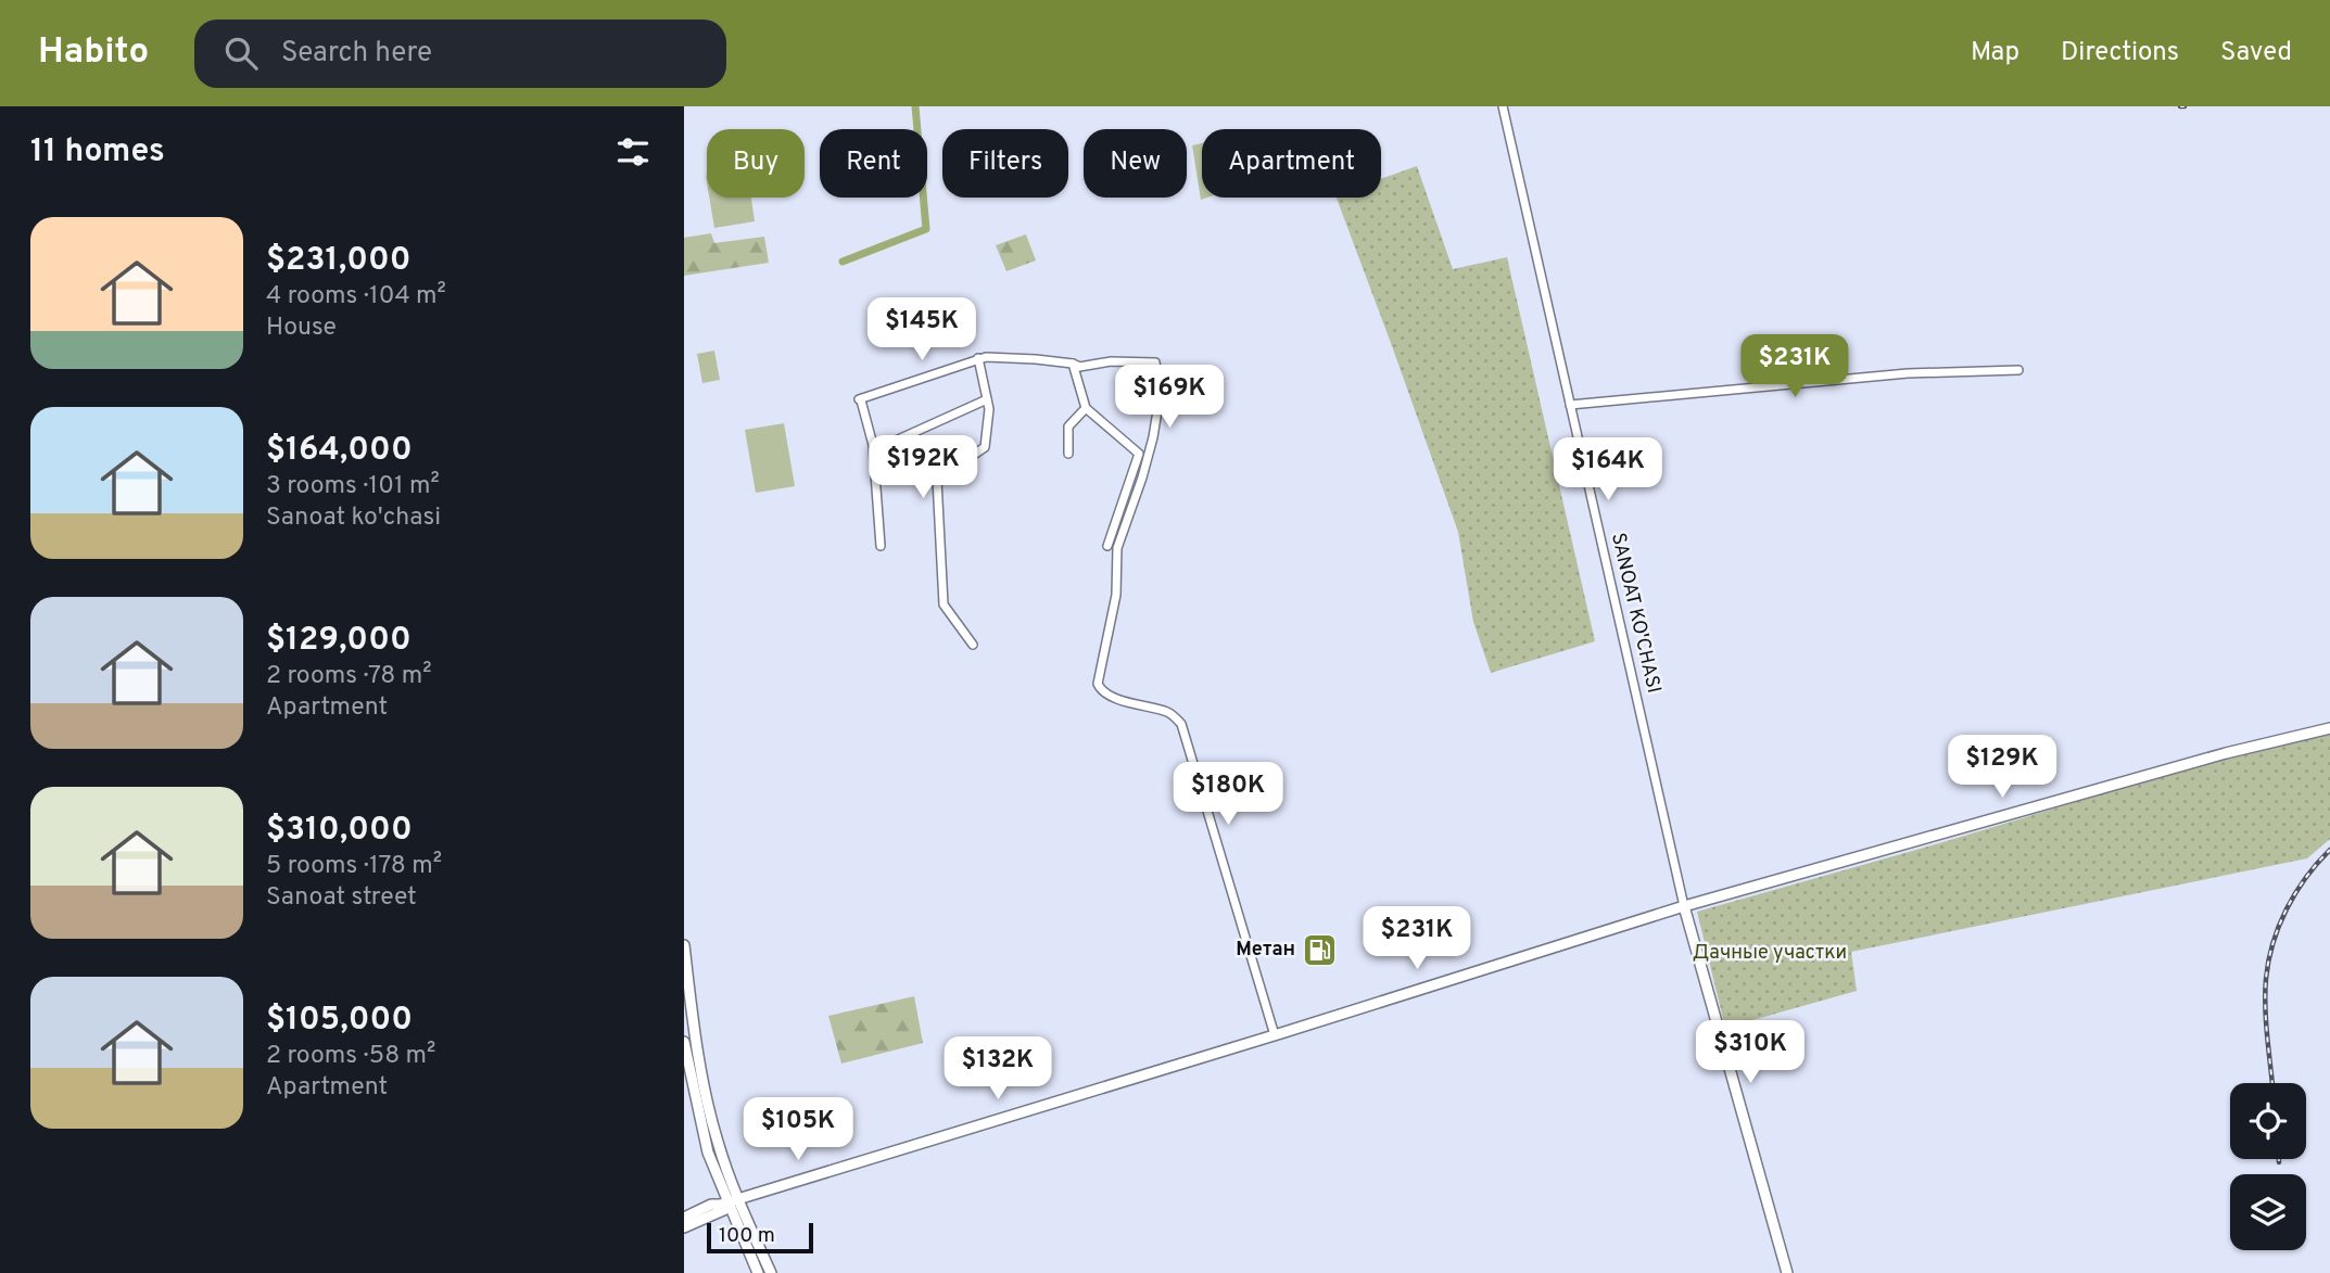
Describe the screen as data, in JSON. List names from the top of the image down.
{
  "streets": {
    "street": ["SANOAT KO'CHASI"]
  },
  "parks": ["Дачные участки"],
  "places": {
    "fuel station": ["Метан"]
  },
  "scale_bar": "100 m",
  "page": {
    "header": "Habito",
    "search": "Search here",
    "nav": ["Map", "Directions", "Saved"],
    "heading": "11 homes",
    "chip": [
      "Buy",
      "Rent",
      "Filters",
      "New",
      "Apartment"
    ],
    "list": [
      {
        "name": "$231,000",
        "note": "4 rooms · 104 m² · House"
      },
      {
        "name": "$164,000",
        "note": "3 rooms · 101 m² · Sanoat ko'chasi"
      },
      {
        "name": "$129,000",
        "note": "2 rooms · 78 m² · Apartment"
      },
      {
        "name": "$310,000",
        "note": "5 rooms · 178 m² · Sanoat street"
      },
      {
        "name": "$105,000",
        "note": "2 rooms · 58 m² · Apartment"
      }
    ],
    "price": [
      "$145K",
      "$231K",
      "$169K",
      "$192K",
      "$164K",
      "$129K",
      "$180K",
      "$231K",
      "$310K",
      "$132K",
      "$105K"
    ],
    "scale": "100 m"
  }
}
